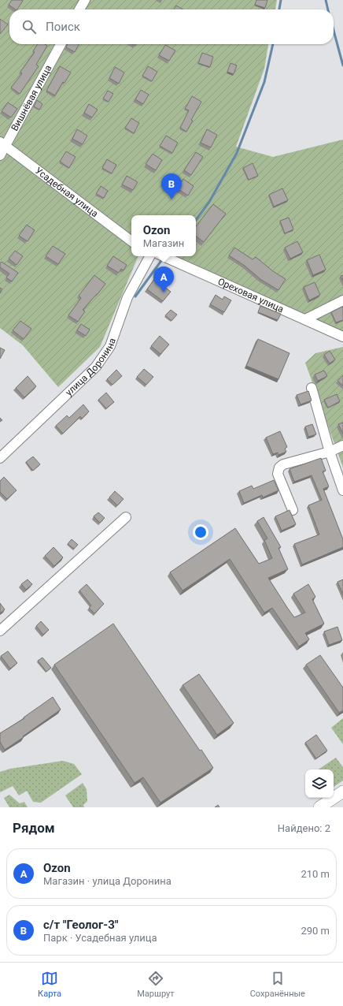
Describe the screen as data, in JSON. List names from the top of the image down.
{
  "streets": {
    "street": [
      "Вишнёвая улица",
      "Усадебная улица",
      "Ореховая улица",
      "улица Доронина"
    ]
  },
  "crossings": [
    ["Вишнёвая улица", "Усадебная улица"]
  ],
  "page": {
    "search": "Поиск",
    "pins": ["B", "A"],
    "popup": ["Ozon", "Магазин"],
    "heading": ["Рядом", "Найдено: 2"],
    "list": [
      {
        "mark": "A",
        "name": "Ozon",
        "note": "Магазин · улица Доронина",
        "value": "210 m"
      },
      {
        "mark": "B",
        "name": "с/т \"Геолог-3\"",
        "note": "Парк · Усадебная улица",
        "value": "290 m"
      }
    ],
    "nav": ["Карта", "Маршрут", "Сохранённые"]
  }
}
